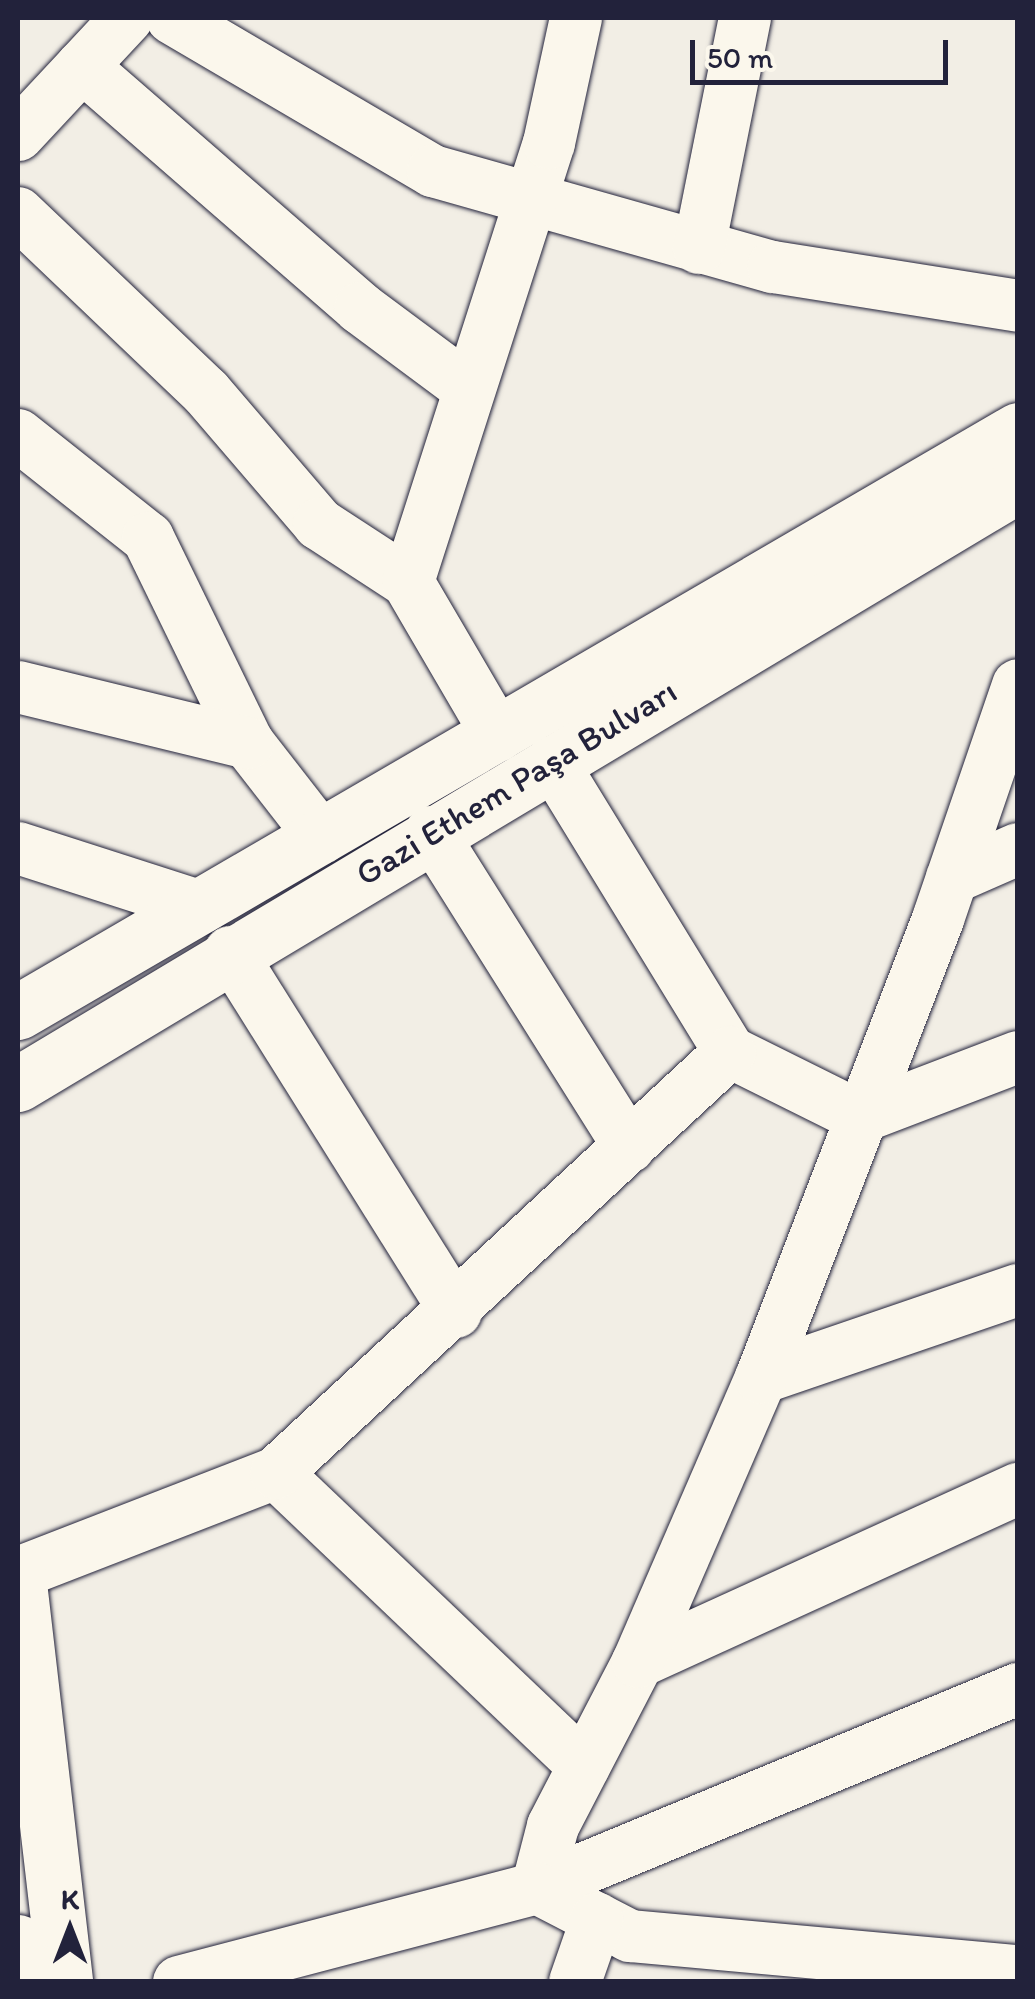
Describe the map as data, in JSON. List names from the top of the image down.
{
  "streets": {
    "main road": ["Gazi Ethem Paşa Bulvarı"]
  },
  "scale_bar": "50 m",
  "north": "top"
}
